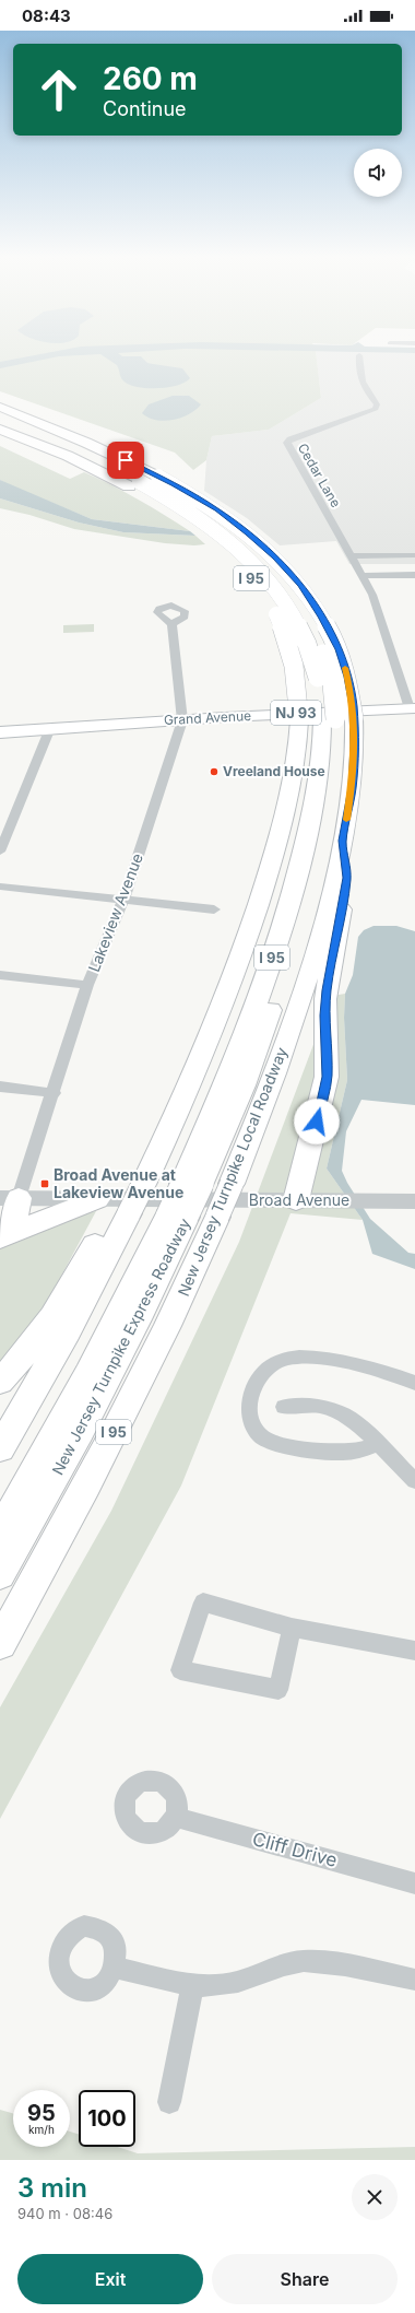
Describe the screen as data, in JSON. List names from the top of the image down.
{
  "streets": {
    "highway": ["I 95", "New Jersey Turnpike Local Roadway", "New Jersey Turnpike Express Roadway"],
    "main road": ["NJ 93", "Grand Avenue"],
    "street": [
      "Cedar Lane",
      "Lakeview Avenue",
      "Broad Avenue",
      "Cliff Drive"
    ]
  },
  "crossings": [
    ["Grand Avenue", "Lakeview Avenue"],
    ["Lakeview Avenue", "Broad Avenue"],
    ["New Jersey Turnpike Local Roadway", "New Jersey Turnpike Express Roadway"]
  ],
  "places": {
    "other": ["Vreeland House"],
    "transit": ["Broad Avenue at Lakeview Avenue"]
  },
  "page": {
    "status": "08:43",
    "turn": ["260 m", "Continue"],
    "speed": "95 km/h",
    "limit": "100",
    "heading": ["3 min", "940 m · 08:46"],
    "buttons": ["Exit", "Share"]
  }
}
